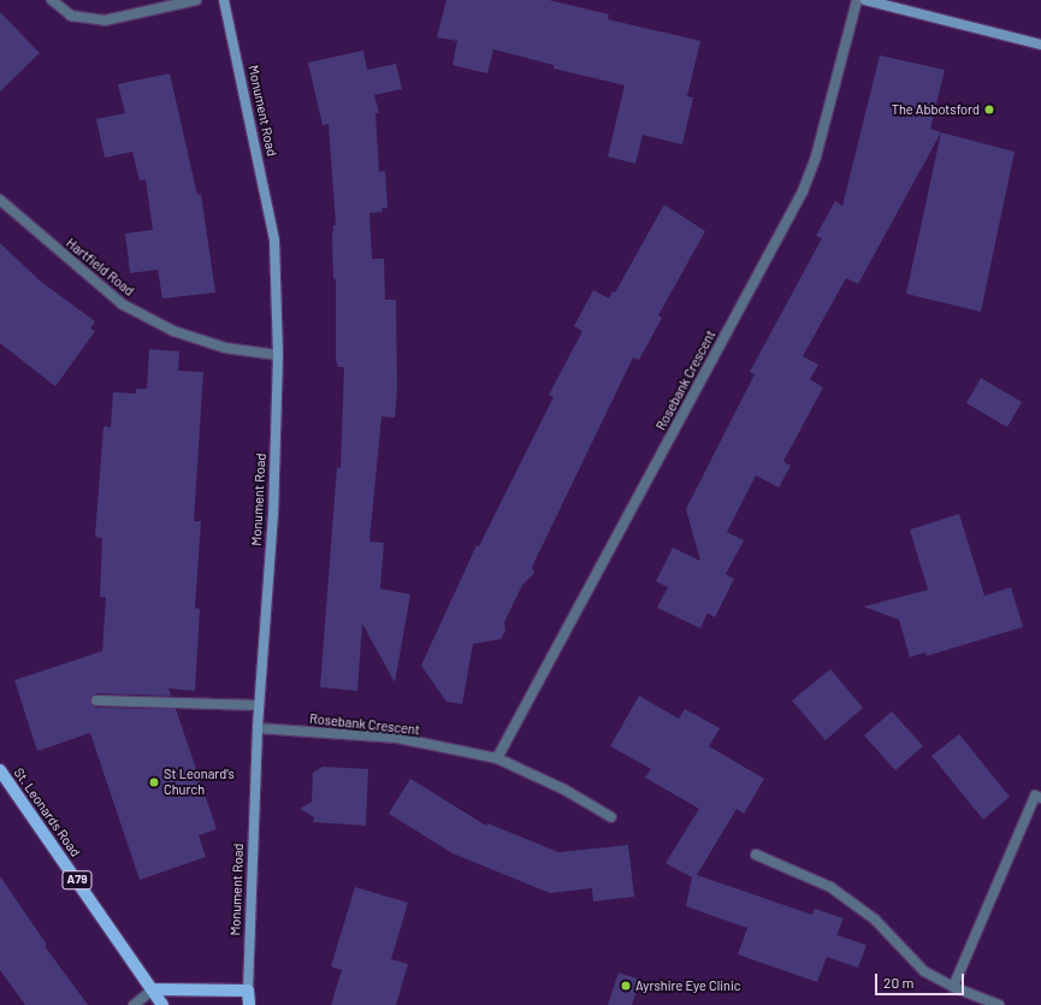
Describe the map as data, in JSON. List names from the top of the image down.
{
  "streets": {
    "main road": ["Monument Road", "St. Leonards Road", "A79"],
    "street": ["Hartfield Road", "Rosebank Crescent"]
  },
  "crossings": [
    ["Monument Road", "Hartfield Road"],
    ["Monument Road", "Rosebank Crescent"]
  ],
  "places": ["The Abbotsford", "St Leonard's Church", "Ayrshire Eye Clinic"],
  "scale_bar": "20 m"
}
